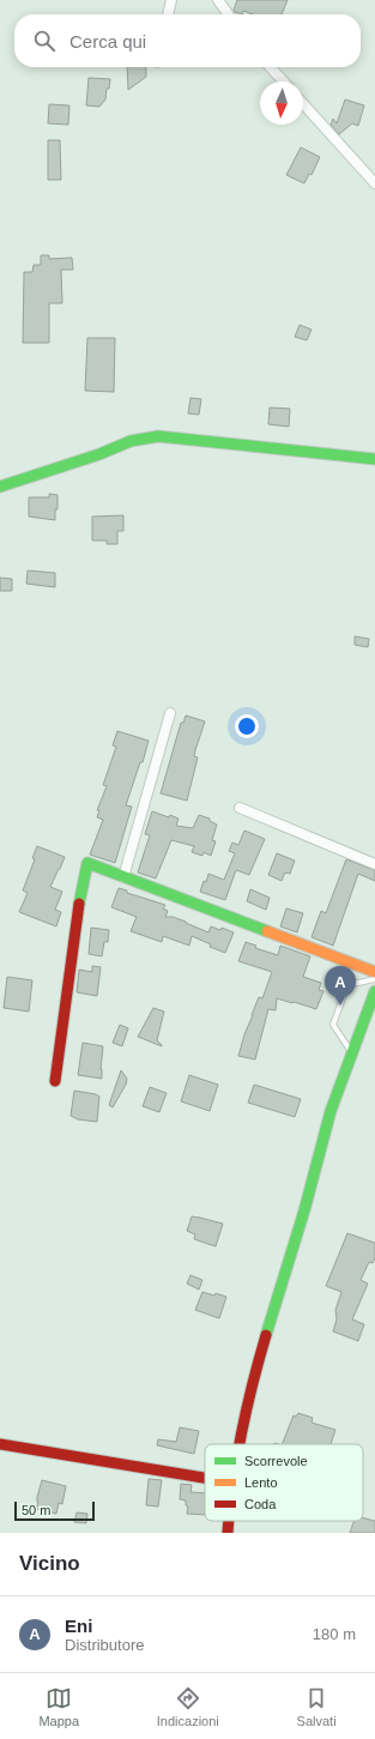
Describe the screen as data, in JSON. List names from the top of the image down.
{
  "legend": ["Scorrevole", "Lento", "Coda"],
  "scale_bar": "50 m",
  "north": "bottom",
  "page": {
    "search": "Cerca qui",
    "pins": "A",
    "scale": "50 m",
    "heading": "Vicino",
    "list": [
      {
        "mark": "A",
        "name": "Eni",
        "note": "Distributore",
        "value": "180 m"
      }
    ],
    "nav": ["Mappa", "Indicazioni", "Salvati"]
  }
}
